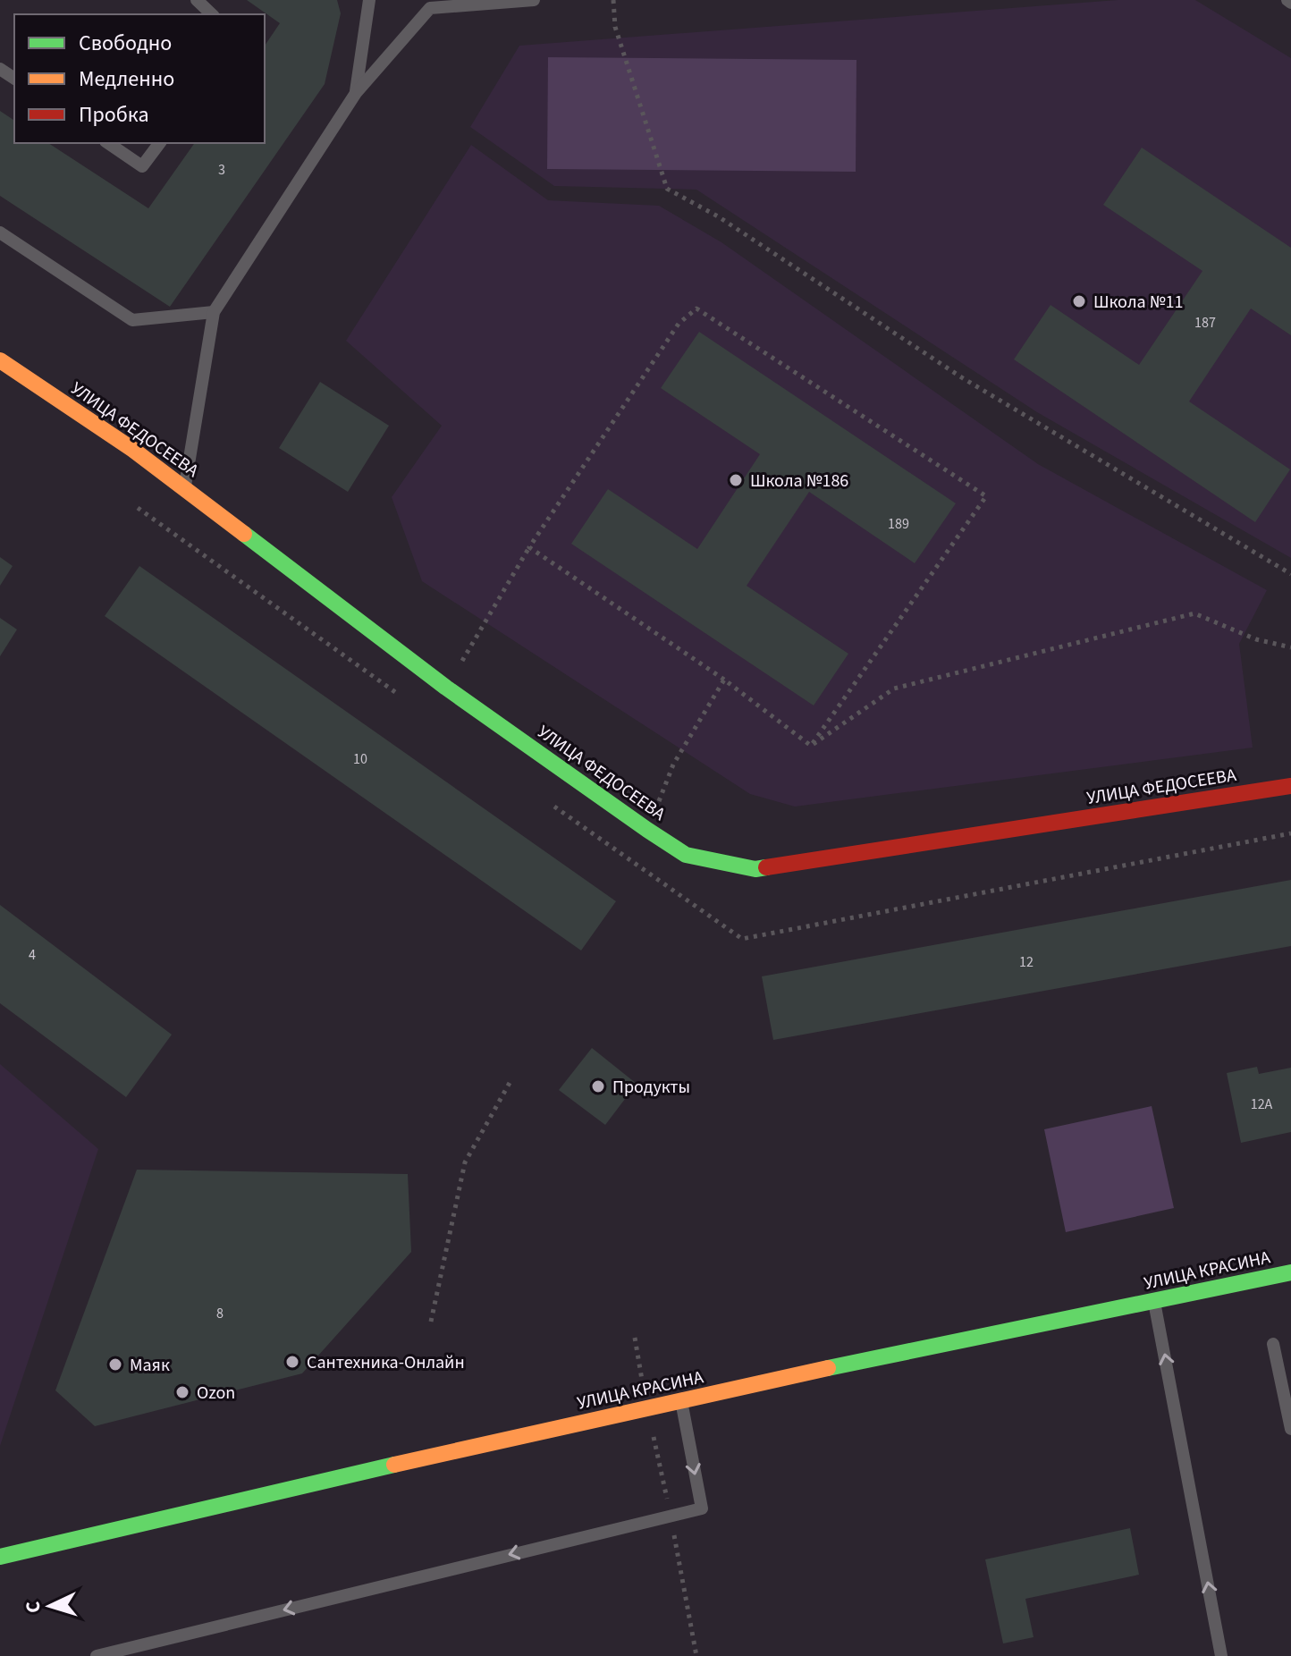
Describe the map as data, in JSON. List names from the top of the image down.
{
  "streets": {
    "street": ["УЛИЦА ФЕДОСЕЕВА", "УЛИЦА КРАСИНА"]
  },
  "places": [
    "Школа №11",
    "Школа №186",
    "Продукты",
    "Сантехника-Онлайн",
    "Маяк",
    "Ozon"
  ],
  "house_numbers": [
    "3",
    "187",
    "189",
    "10",
    "4",
    "12",
    "12А",
    "8"
  ],
  "legend": ["Свободно", "Медленно", "Пробка"],
  "north": "left"
}
